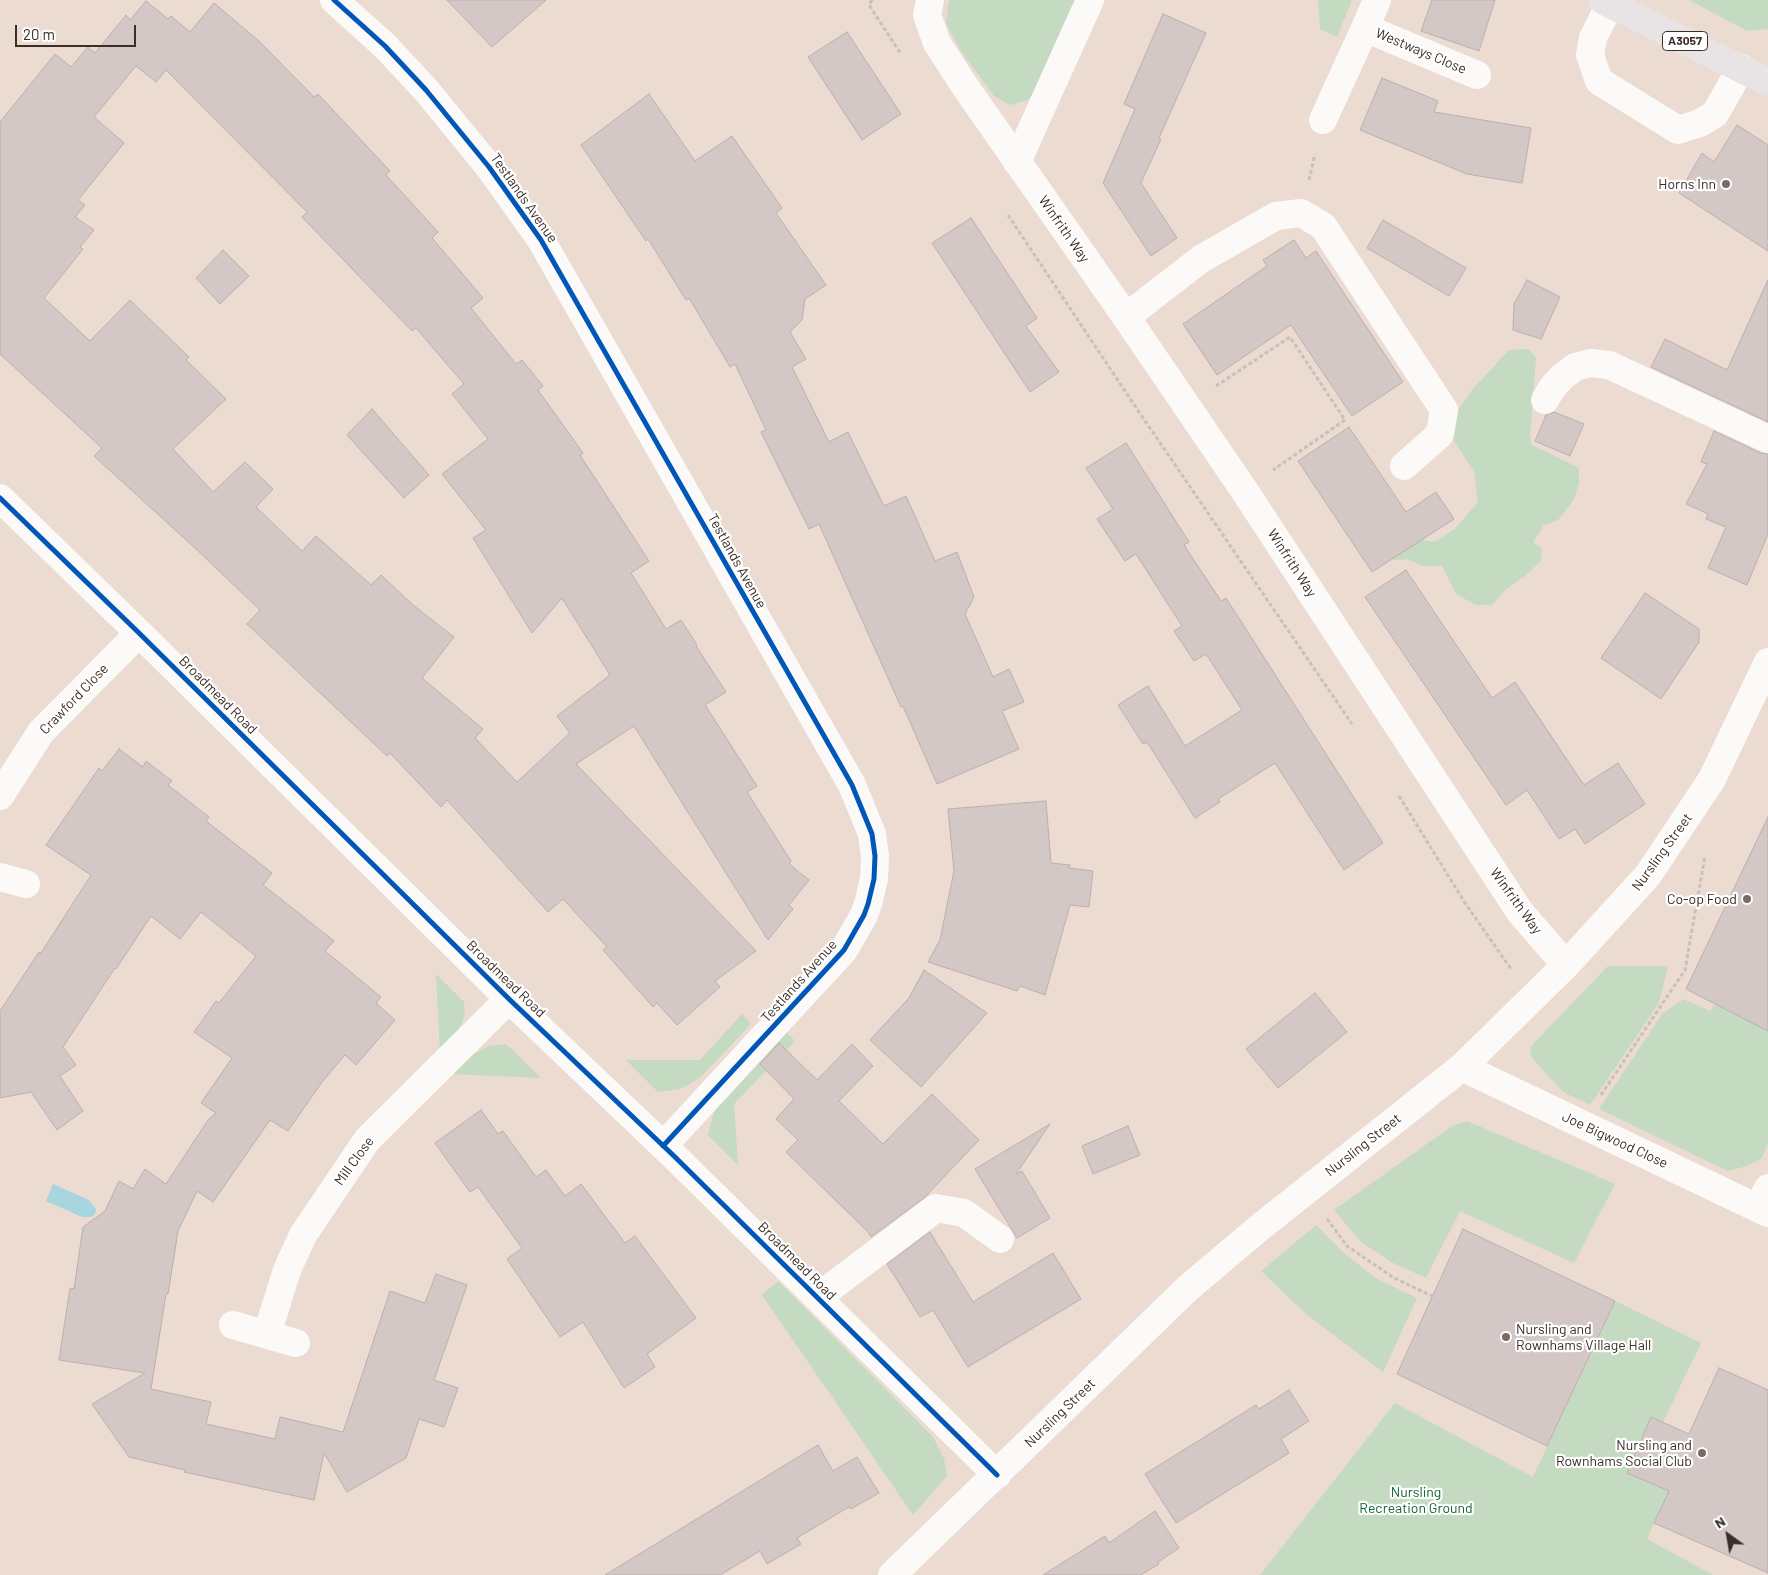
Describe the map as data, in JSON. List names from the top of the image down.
{
  "streets": {
    "main road": ["A3057"],
    "street": [
      "Westways Close",
      "Testlands Avenue",
      "Winfrith Way",
      "Broadmead Road",
      "Crawford Close",
      "Nursling Street",
      "Joe Bigwood Close",
      "Mill Close"
    ]
  },
  "crossings": [
    ["Testlands Avenue", "Broadmead Road"],
    ["Winfrith Way", "Nursling Street"],
    ["Broadmead Road", "Crawford Close"],
    ["Broadmead Road", "Nursling Street"],
    ["Broadmead Road", "Mill Close"],
    ["Nursling Street", "Joe Bigwood Close"]
  ],
  "parks": ["Nursling Recreation Ground"],
  "places": [
    "Horns Inn",
    "Co-op Food",
    "Nursling and Rownhams Village Hall",
    "Nursling and Rownhams Social Club"
  ],
  "scale_bar": "20 m",
  "north": "top left"
}
